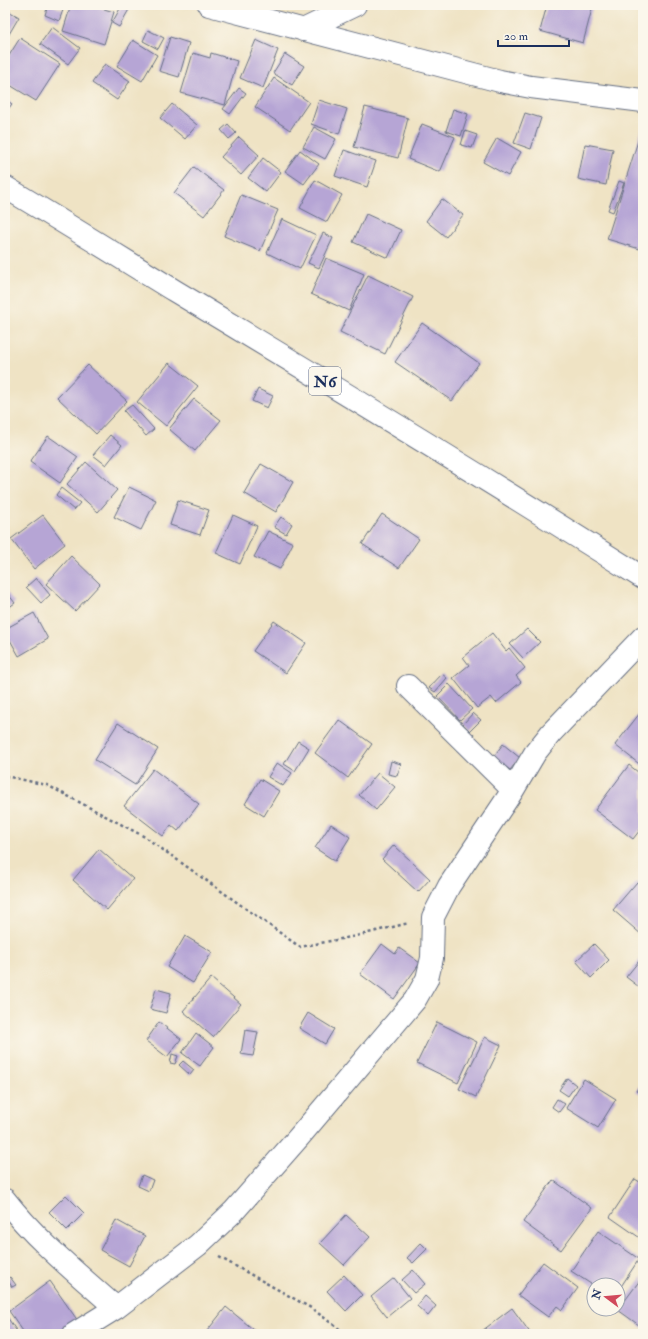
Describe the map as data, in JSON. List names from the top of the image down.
{
  "streets": {
    "main road": ["N6"]
  },
  "scale_bar": "20 m",
  "north": "left"
}
